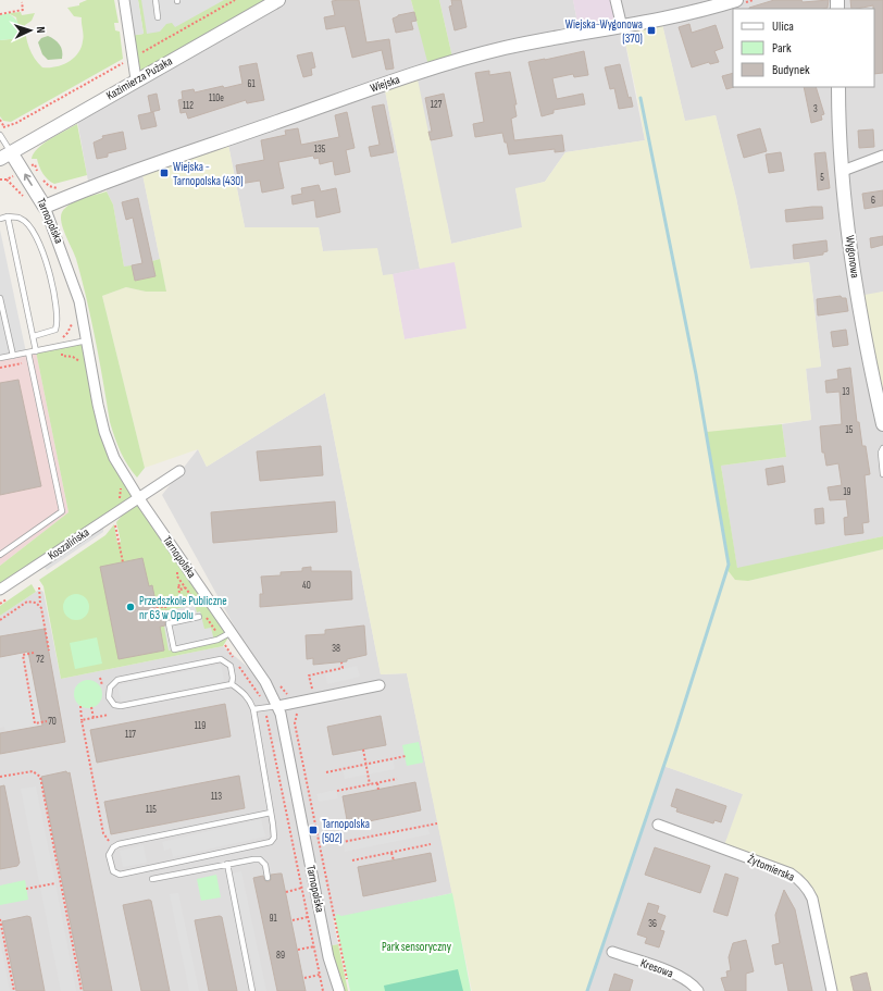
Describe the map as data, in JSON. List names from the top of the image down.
{
  "streets": {
    "street": [
      "Kazimierza Pużaka",
      "Wiejska",
      "Tarnopolska",
      "Wygonowa",
      "Koszalińska",
      "Żytomierska",
      "Kresowa"
    ]
  },
  "crossings": [
    ["Kazimierza Pużaka", "Tarnopolska"],
    ["Wiejska", "Tarnopolska"],
    ["Tarnopolska", "Koszalińska"]
  ],
  "parks": ["Park sensoryczny"],
  "places": {
    "transit": ["Wiejska-Wygonowa (370)", "Wiejska - Tarnopolska (430)", "Tarnopolska (502)"],
    "other": ["Przedszkole Publiczne nr 63 w Opolu"]
  },
  "house_numbers": [
    "61",
    "110e",
    "127",
    "112",
    "3",
    "135",
    "5",
    "6",
    "13",
    "15",
    "19",
    "40",
    "38",
    "72",
    "70",
    "119",
    "117",
    "113",
    "115",
    "91",
    "36",
    "89"
  ],
  "legend": ["Ulica", "Park", "Budynek"],
  "north": "right"
}
